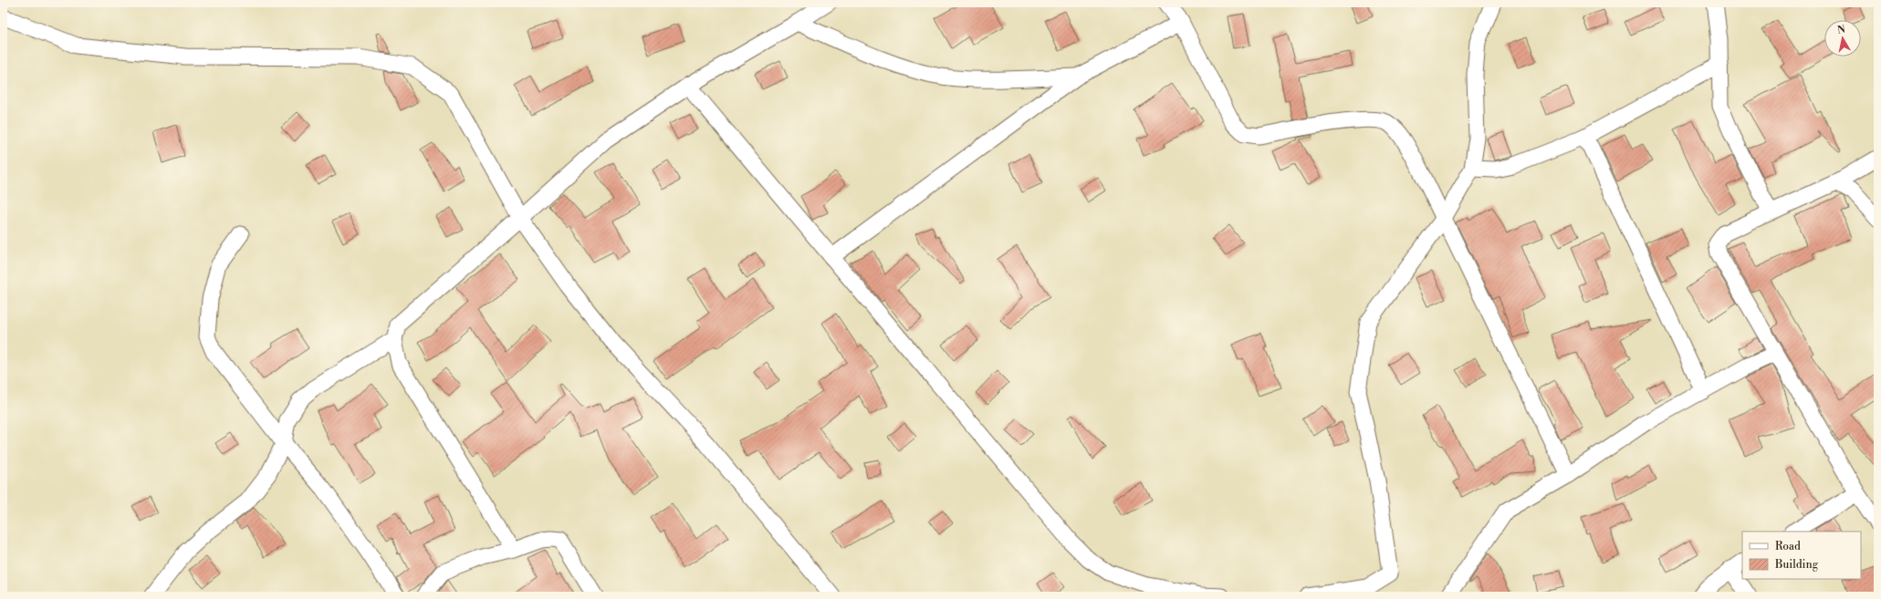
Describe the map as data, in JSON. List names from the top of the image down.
{
  "legend": ["Road", "Building"],
  "north": "top"
}
